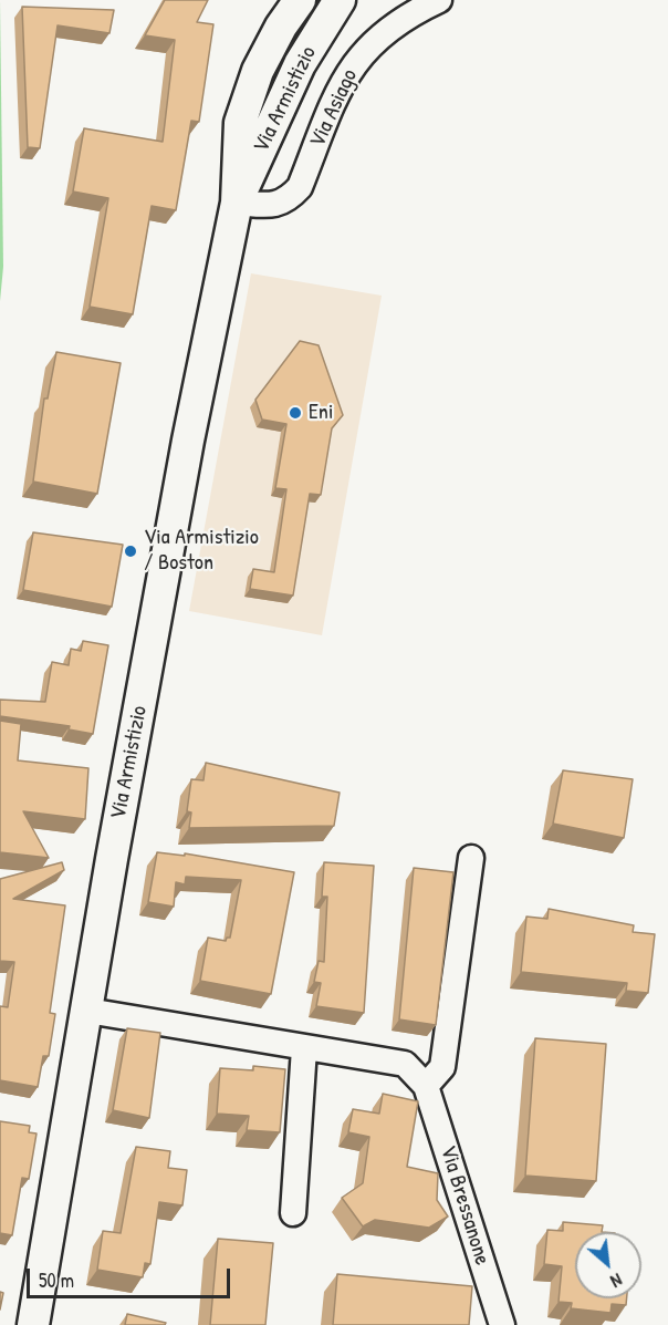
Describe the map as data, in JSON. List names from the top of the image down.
{
  "streets": {
    "street": ["Via Armistizio", "Via Asiago", "Via Bressanone"]
  },
  "crossings": [
    ["Via Armistizio", "Via Asiago"],
    ["Via Armistizio", "Via Bressanone"]
  ],
  "places": ["Eni", "Via Armistizio / Boston"],
  "scale_bar": "50 m",
  "north": "bottom right"
}
